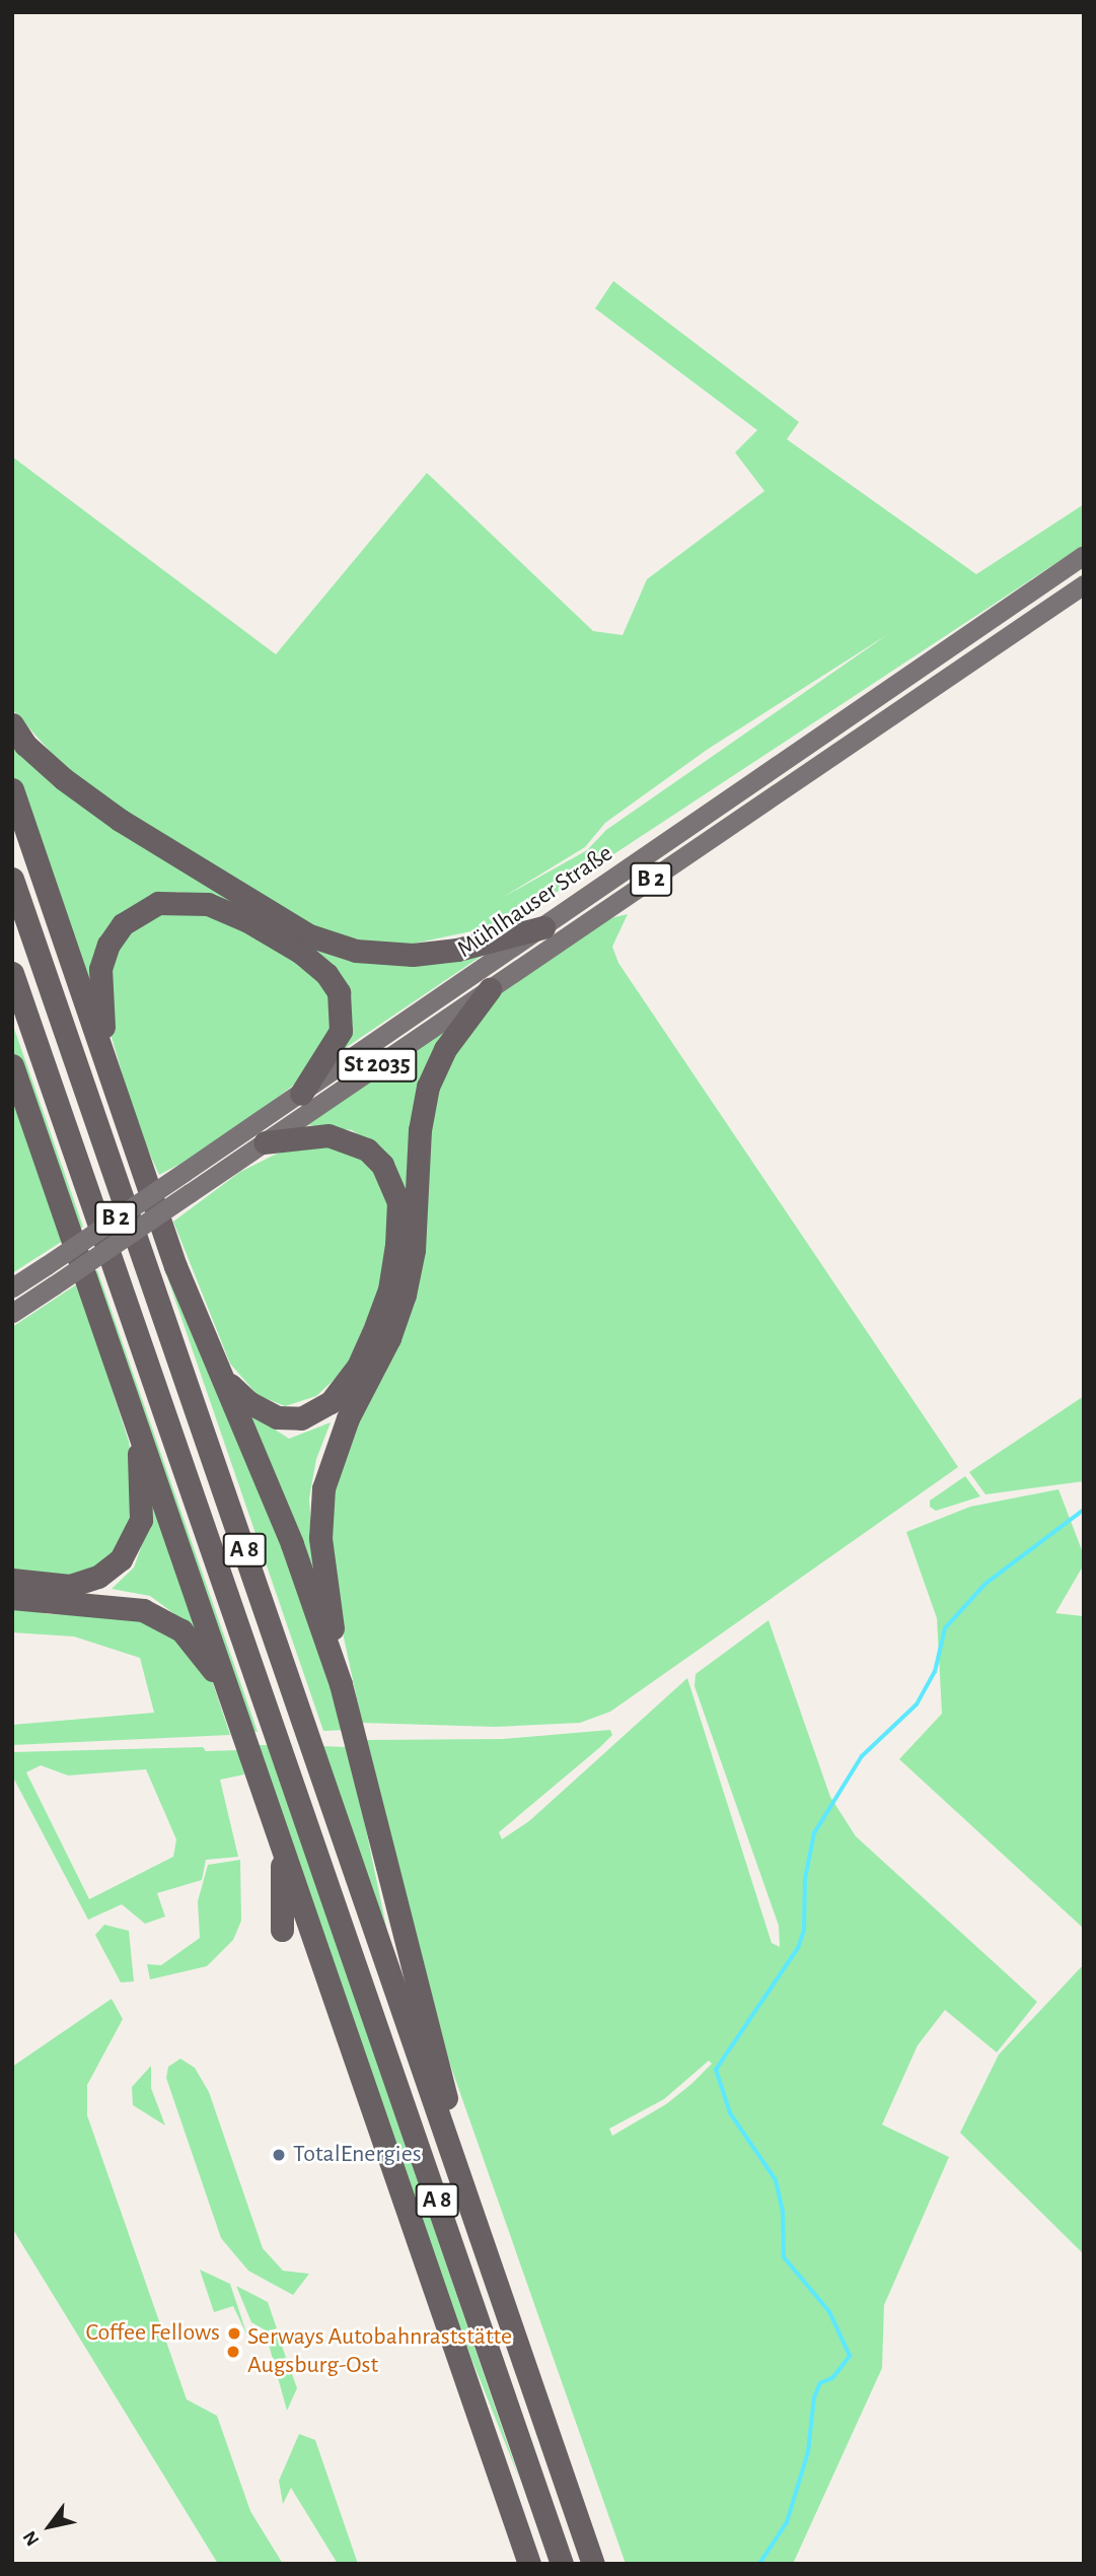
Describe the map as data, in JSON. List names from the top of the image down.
{
  "streets": {
    "highway": ["A 8"],
    "main road": ["B 2", "Mühlhauser Straße", "St 2035"]
  },
  "places": ["TotalEnergies", "Coffee Fellows", "Serways Autobahnraststätte Augsburg-Ost"],
  "north": "bottom left"
}
